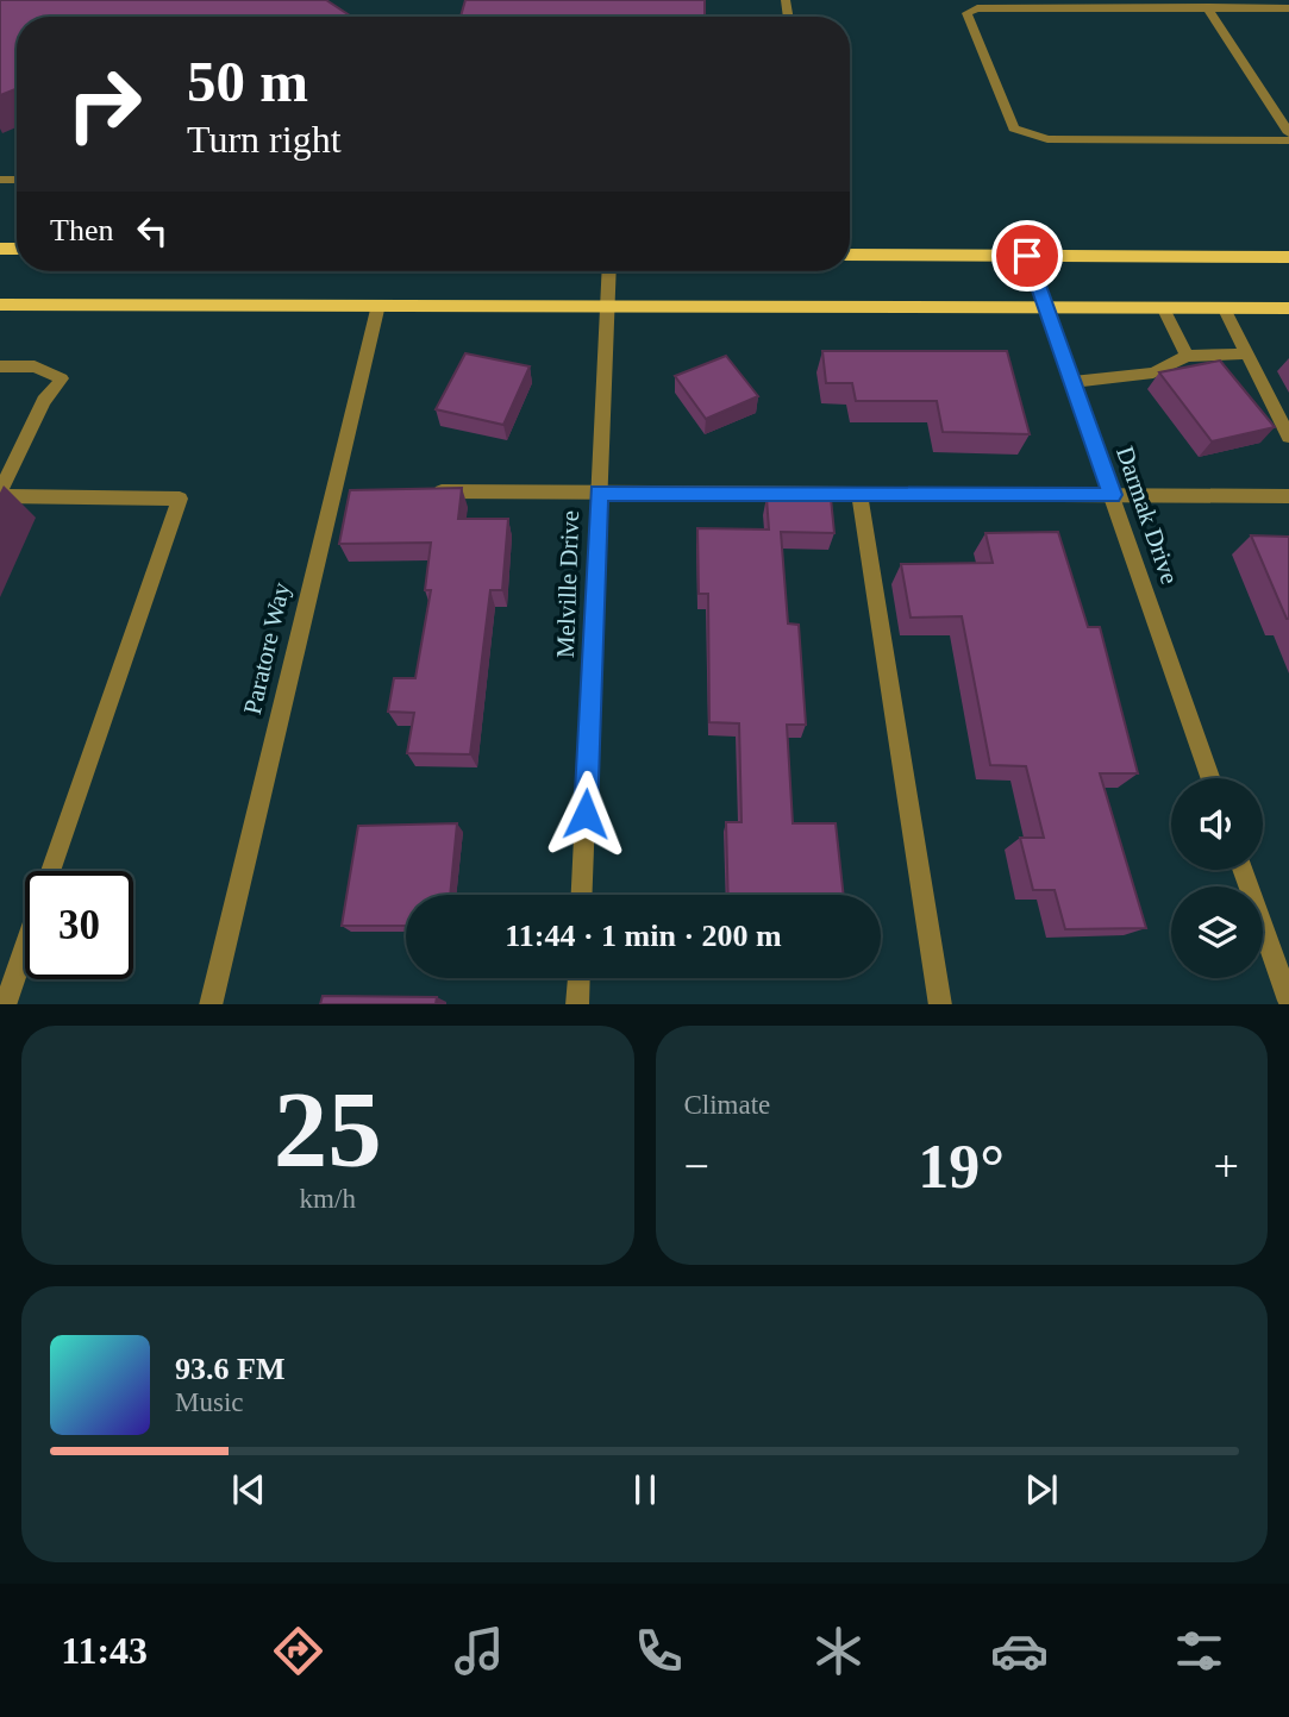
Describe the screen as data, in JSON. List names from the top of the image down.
{
  "streets": {
    "street": ["Darmak Drive", "Melville Drive", "Paratore Way"]
  },
  "page": {
    "turn": ["50 m", "Turn right"],
    "then": "Then",
    "limit": "30",
    "trip": "11:44 · 1 min · 200 m",
    "tile": [
      ["25", "km/h"],
      "Climate"
    ],
    "heat": ["−", "19°", "+"],
    "song": ["93.6 FM", "Music"],
    "tabs": "11:43"
  }
}
